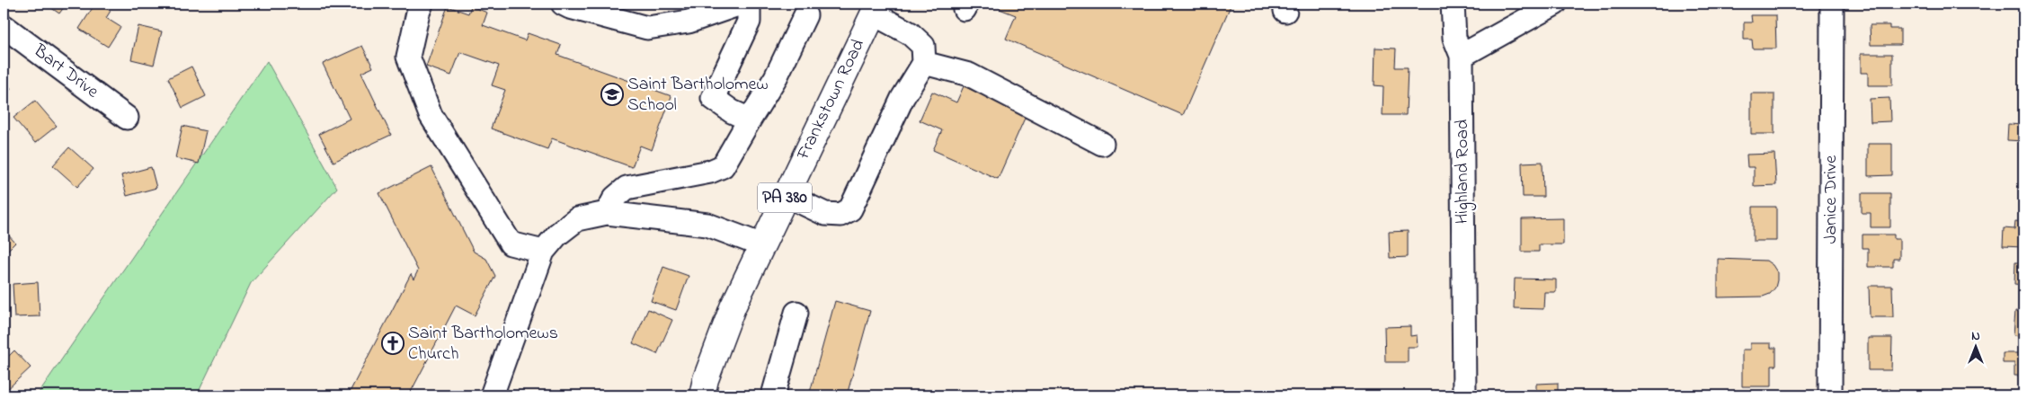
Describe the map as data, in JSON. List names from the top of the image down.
{
  "streets": {
    "main road": ["Frankstown Road", "PA 380"],
    "street": ["Bart Drive", "Highland Road", "Janice Drive"]
  },
  "places": {
    "school or university": ["Saint Bartholomew School"],
    "church": ["Saint Bartholomews Church"]
  },
  "north": "top"
}
